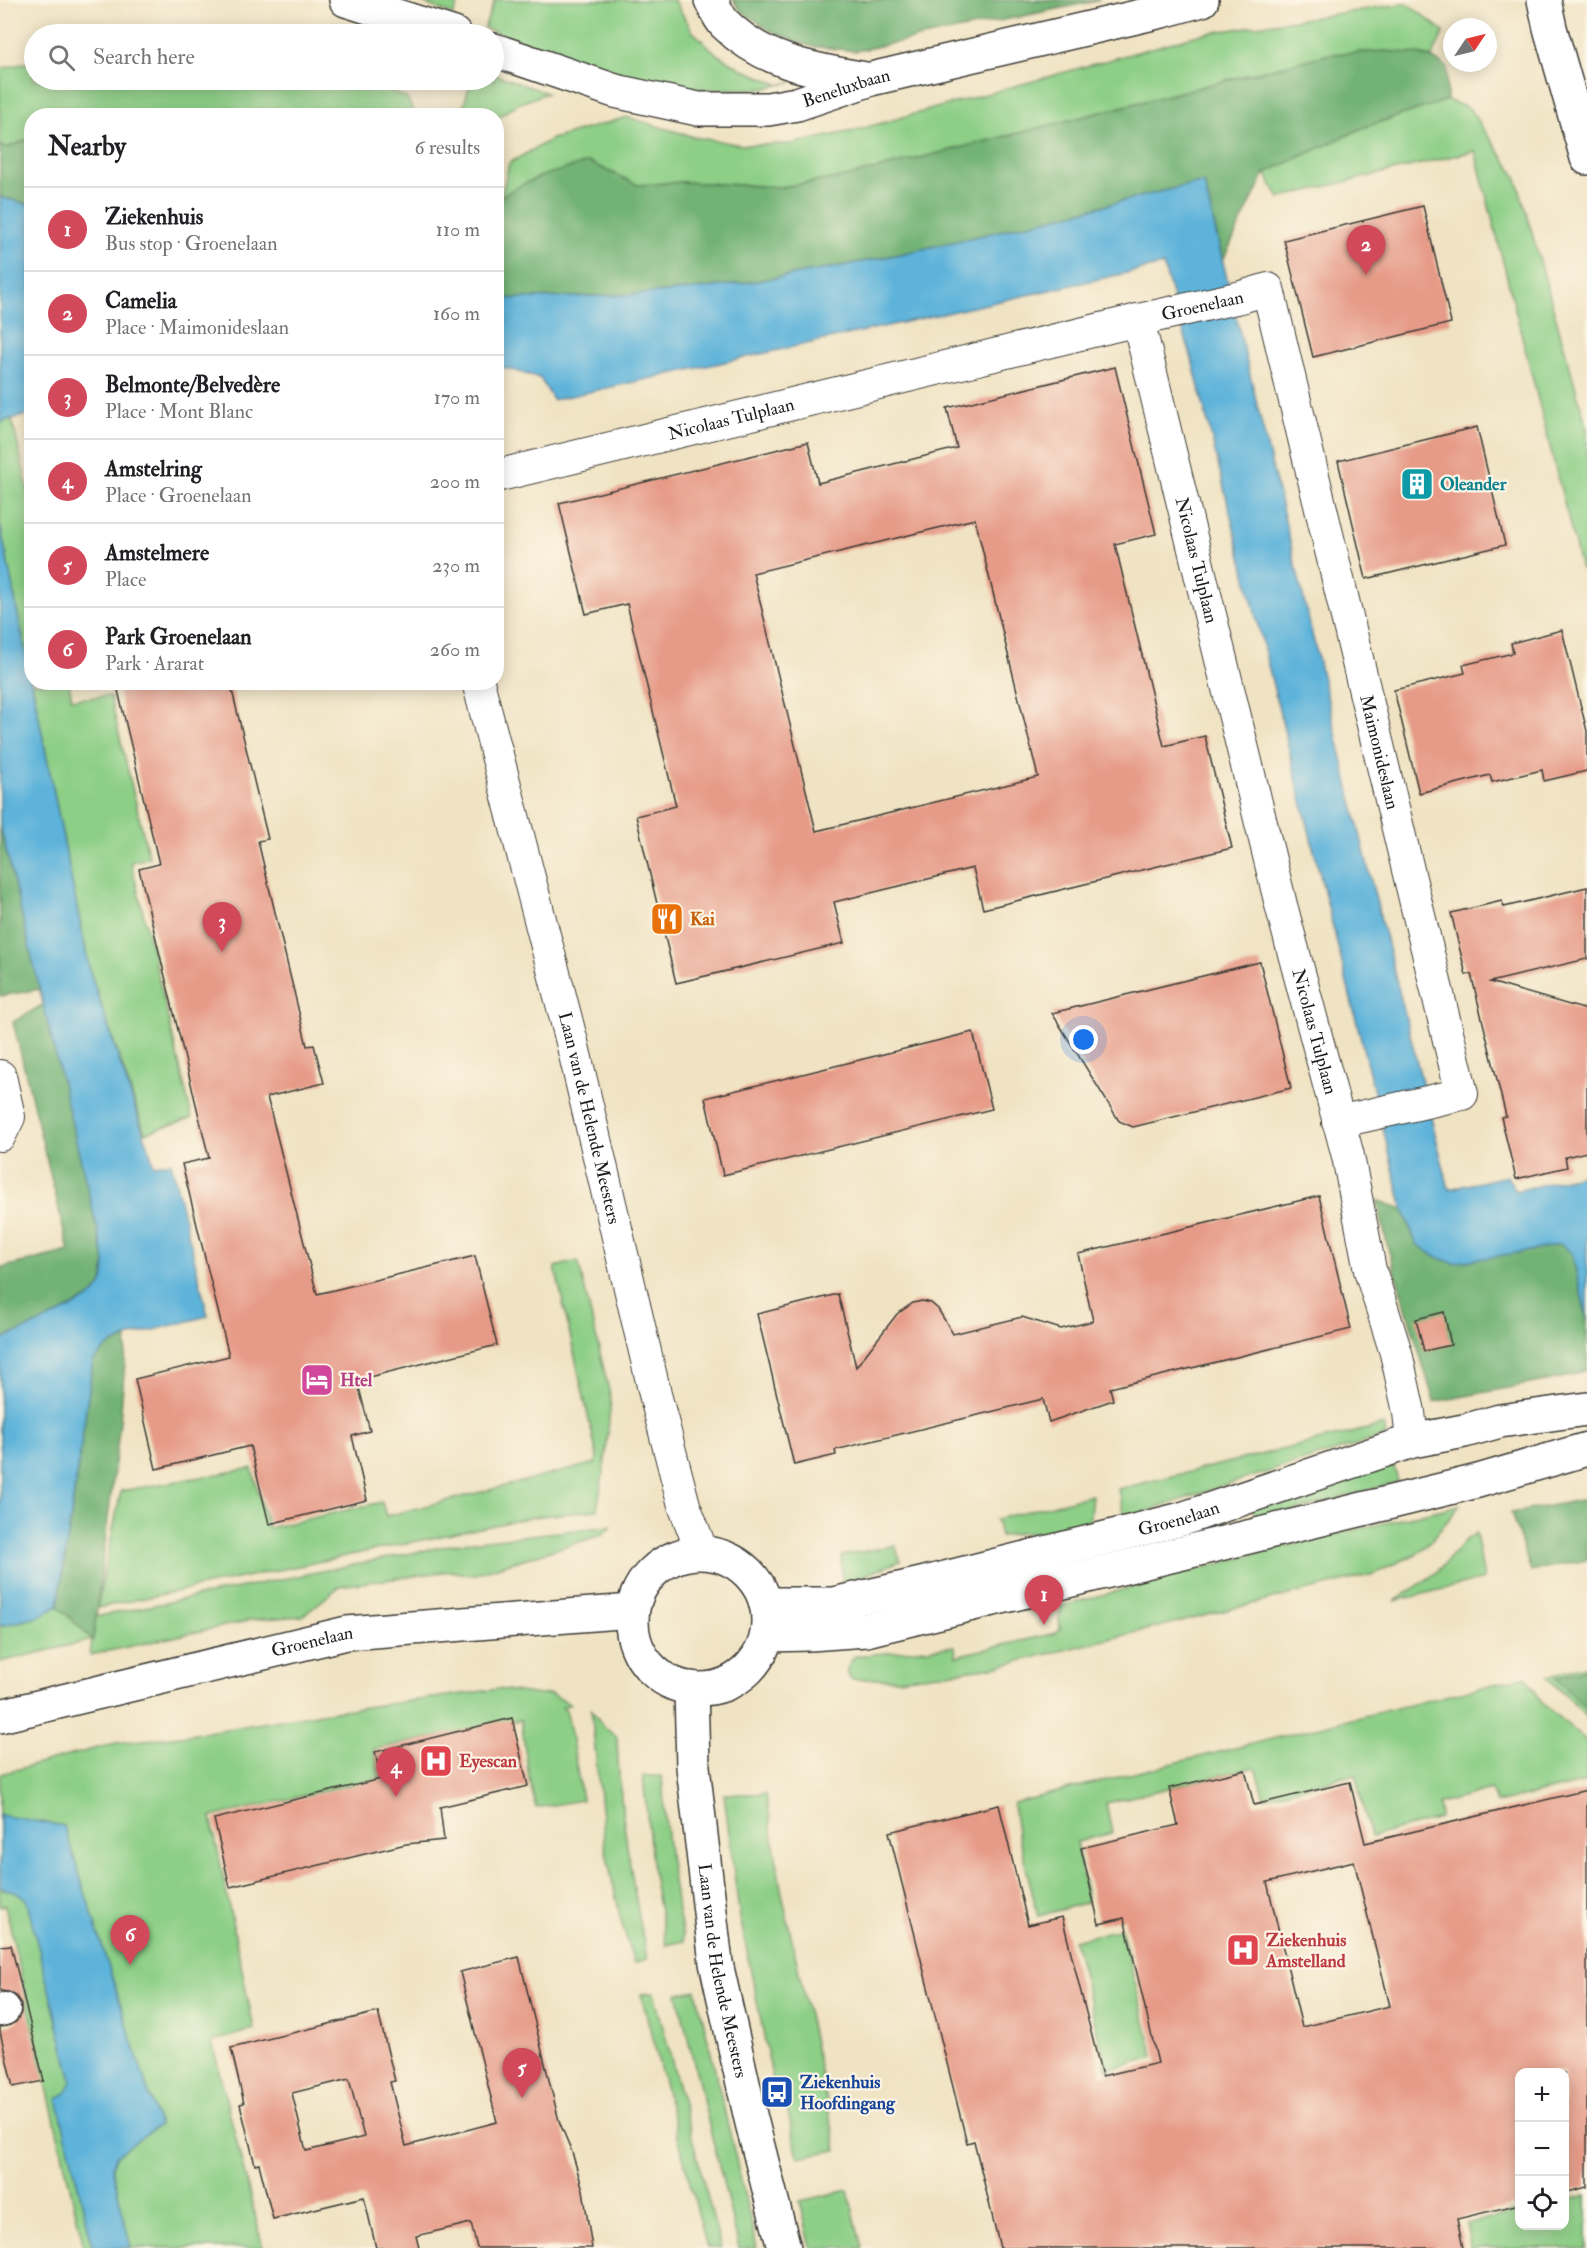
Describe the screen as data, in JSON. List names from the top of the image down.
{
  "streets": {
    "street": [
      "Beneluxbaan",
      "Groenelaan",
      "Nicolaas Tulplaan",
      "Maimonideslaan",
      "Laan van de Helende Meesters"
    ]
  },
  "crossings": [
    ["Groenelaan", "Nicolaas Tulplaan"],
    ["Groenelaan", "Maimonideslaan"],
    ["Groenelaan", "Laan van de Helende Meesters"],
    ["Nicolaas Tulplaan", "Maimonideslaan"]
  ],
  "places": {
    "building": ["Oleander"],
    "restaurant": ["Kai"],
    "hotel": ["Htel"],
    "hospital": ["Eyescan", "Ziekenhuis Amstelland"],
    "bus stop": ["Ziekenhuis Hoofdingang"]
  },
  "north": "top right",
  "page": {
    "search": "Search here",
    "heading": ["Nearby", "6 results"],
    "list": [
      {
        "mark": "1",
        "name": "Ziekenhuis",
        "note": "Bus stop · Groenelaan",
        "value": "110 m"
      },
      {
        "mark": "2",
        "name": "Camelia",
        "note": "Place · Maimonideslaan",
        "value": "160 m"
      },
      {
        "mark": "3",
        "name": "Belmonte/Belvedère",
        "note": "Place · Mont Blanc",
        "value": "170 m"
      },
      {
        "mark": "4",
        "name": "Amstelring",
        "note": "Place · Groenelaan",
        "value": "200 m"
      },
      {
        "mark": "5",
        "name": "Amstelmere",
        "note": "Place",
        "value": "230 m"
      },
      {
        "mark": "6",
        "name": "Park Groenelaan",
        "note": "Park · Ararat",
        "value": "260 m"
      }
    ],
    "pins": [
      "2",
      "3",
      "1",
      "4",
      "6",
      "5"
    ],
    "map_buttons": ["+", "−"]
  }
}
